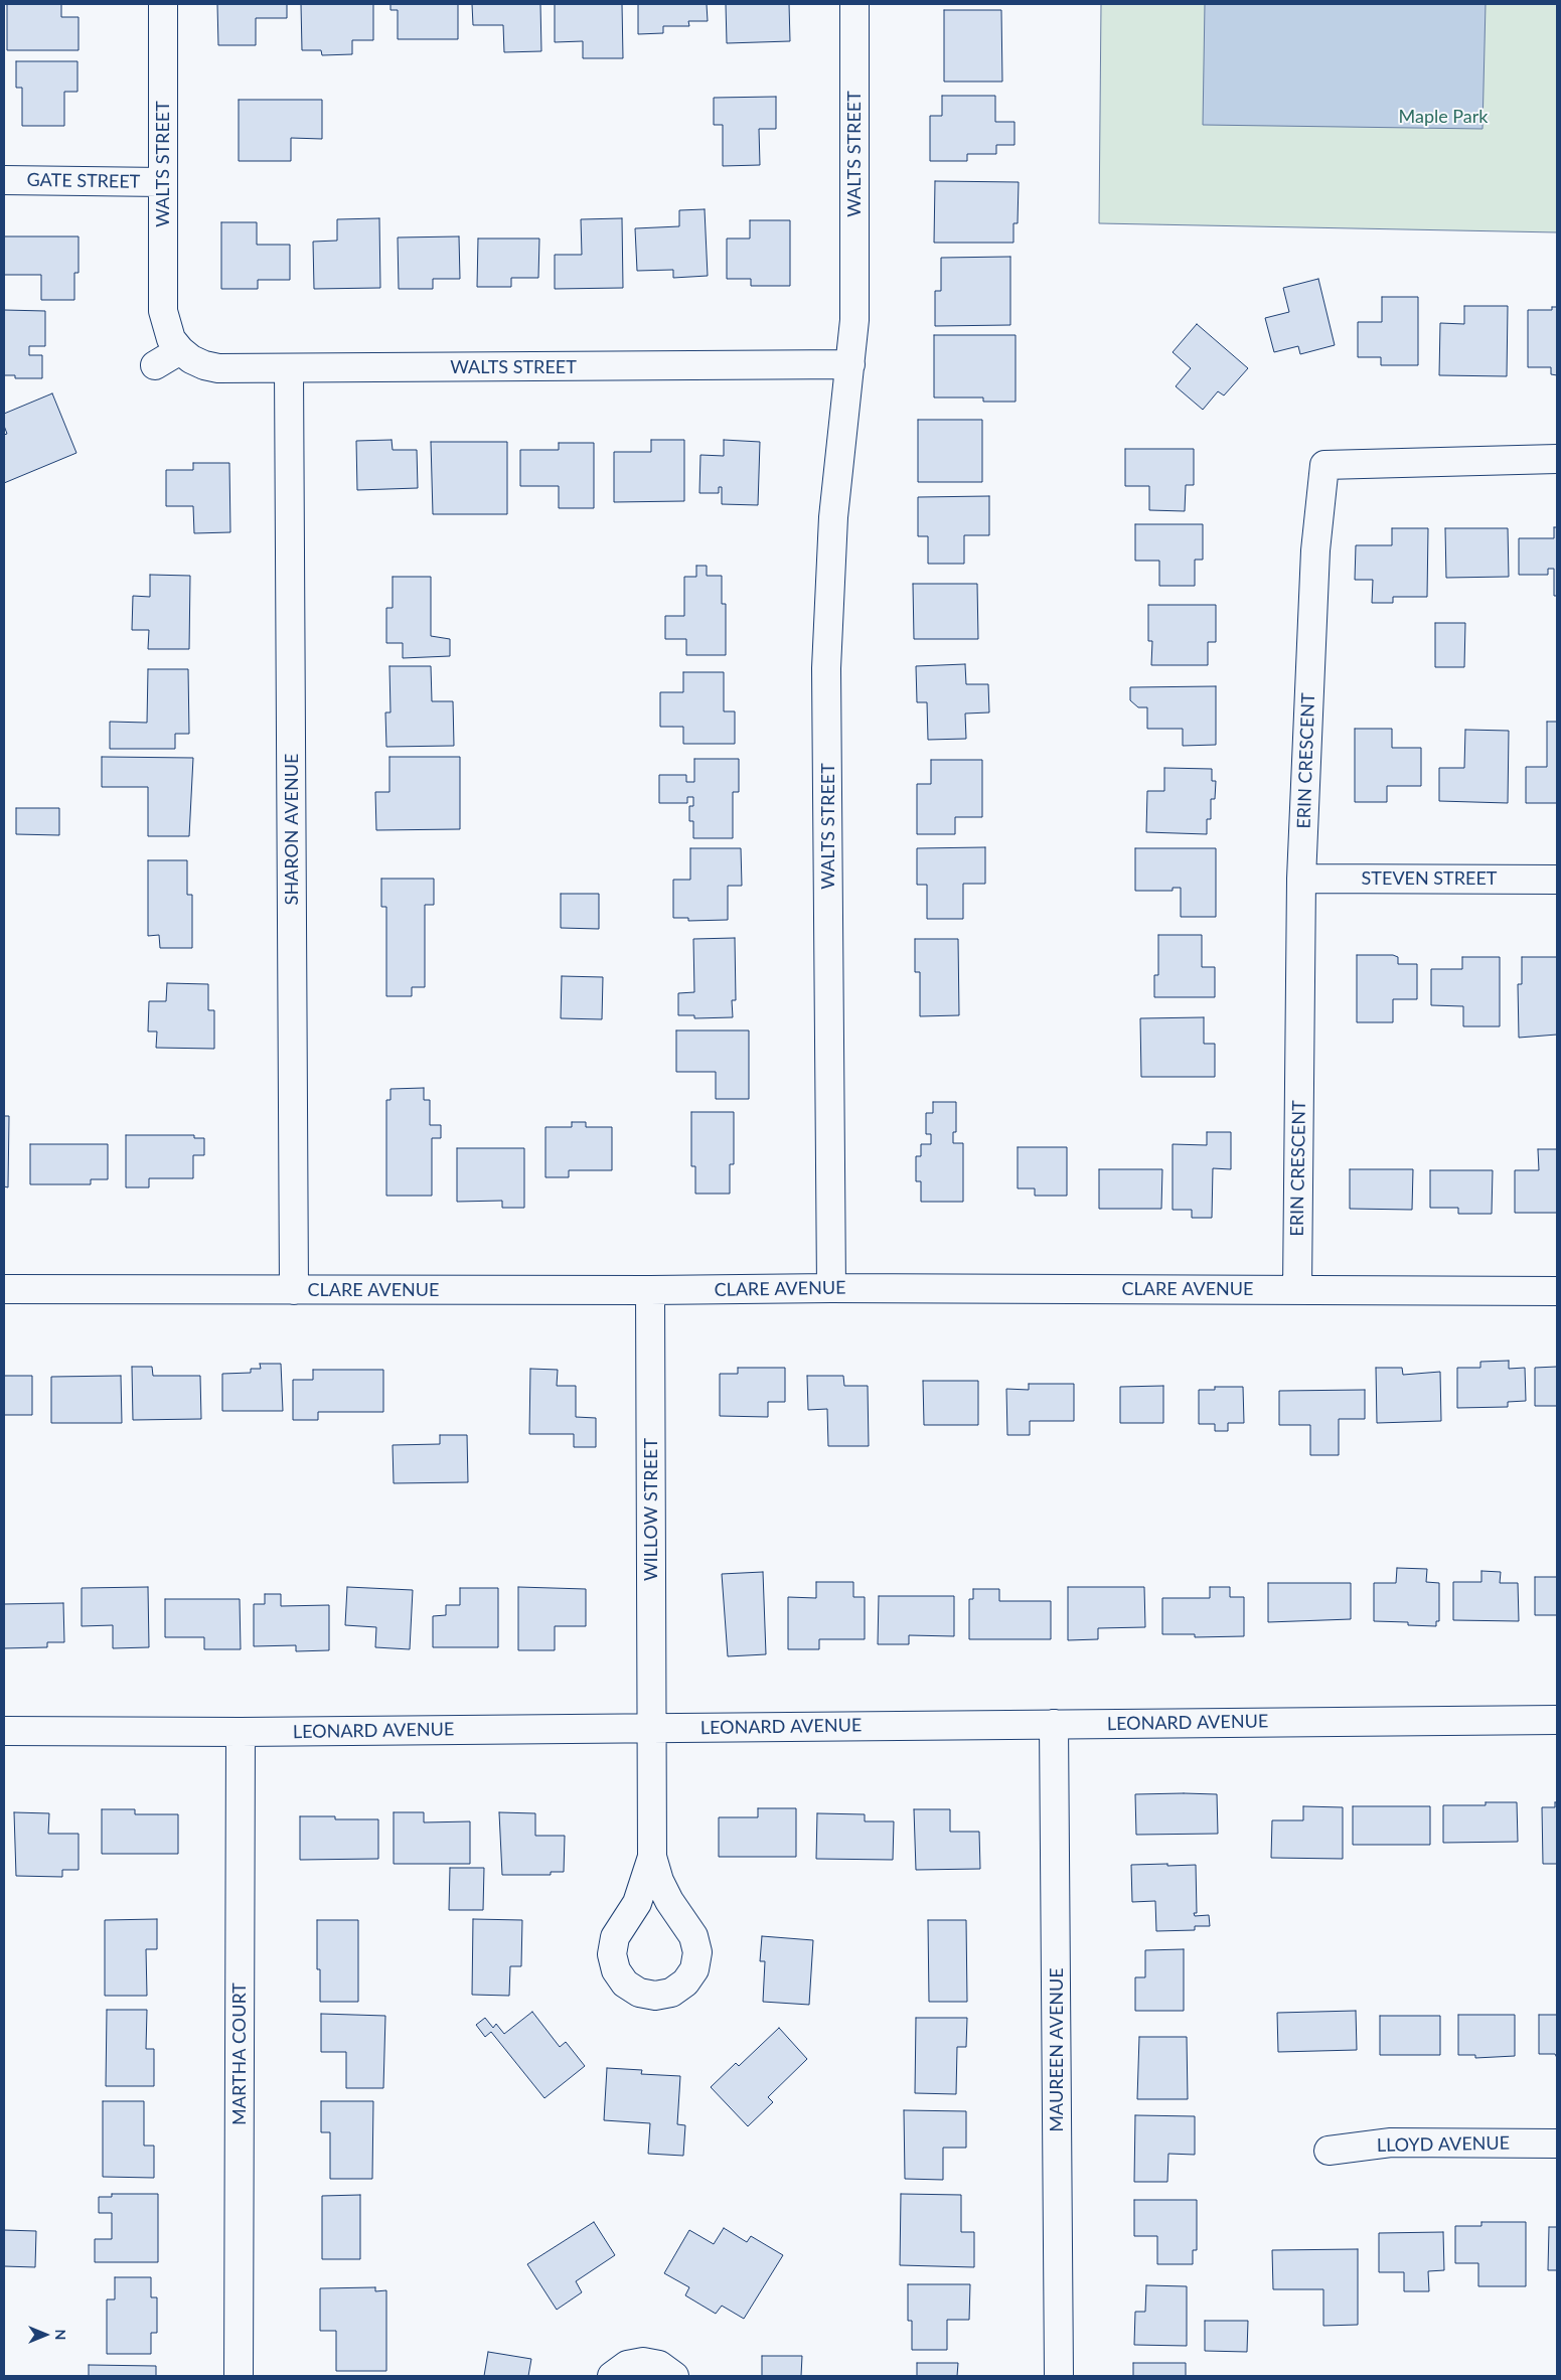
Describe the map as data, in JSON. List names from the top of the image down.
{
  "streets": {
    "street": [
      "WALTS STREET",
      "GATE STREET",
      "ERIN CRESCENT",
      "SHARON AVENUE",
      "STEVEN STREET",
      "CLARE AVENUE",
      "WILLOW STREET",
      "LEONARD AVENUE",
      "MAUREEN AVENUE",
      "MARTHA COURT",
      "LLOYD AVENUE"
    ]
  },
  "crossings": [
    ["WALTS STREET", "GATE STREET"],
    ["WALTS STREET", "SHARON AVENUE"],
    ["WALTS STREET", "CLARE AVENUE"],
    ["ERIN CRESCENT", "STEVEN STREET"],
    ["ERIN CRESCENT", "CLARE AVENUE"],
    ["SHARON AVENUE", "CLARE AVENUE"],
    ["CLARE AVENUE", "WILLOW STREET"],
    ["WILLOW STREET", "LEONARD AVENUE"],
    ["LEONARD AVENUE", "MAUREEN AVENUE"],
    ["LEONARD AVENUE", "MARTHA COURT"]
  ],
  "parks": ["Maple Park"],
  "north": "right"
}
